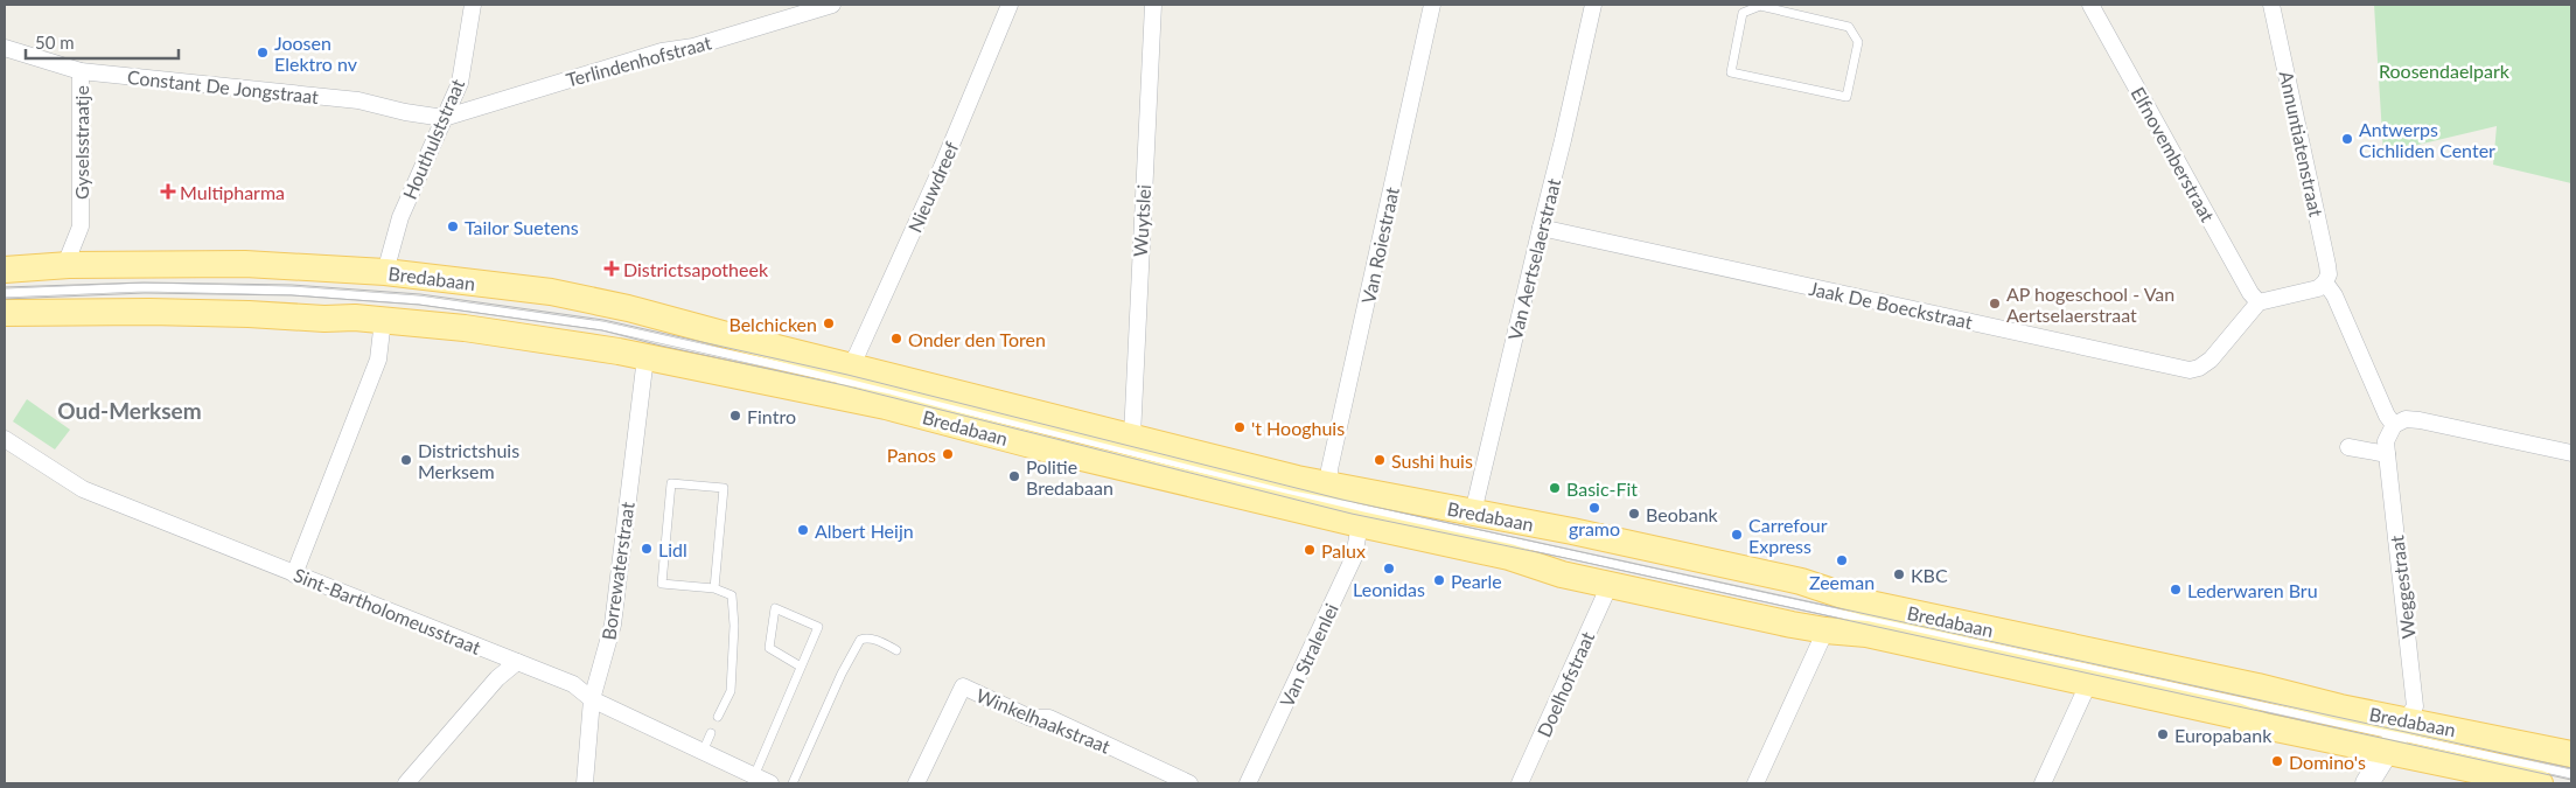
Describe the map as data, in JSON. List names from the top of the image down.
{
  "streets": {
    "main road": ["Bredabaan"],
    "street": [
      "Terlindenhofstraat",
      "Constant De Jongstraat",
      "Houthulststraat",
      "Gyselsstraatje",
      "Annuntiatenstraat",
      "Elfnovemberstraat",
      "Nieuwdreef",
      "Wuytslei",
      "Van Roiestraat",
      "Van Aertselaerstraat",
      "Jaak De Boeckstraat",
      "Borrewaterstraat",
      "Weggestraat",
      "Sint-Bartholomeusstraat",
      "Van Stralenlei",
      "Doelhofstraat",
      "Winkelhaakstraat"
    ]
  },
  "crossings": [
    ["Terlindenhofstraat", "Constant De Jongstraat"],
    ["Terlindenhofstraat", "Houthulststraat"],
    ["Constant De Jongstraat", "Houthulststraat"],
    ["Constant De Jongstraat", "Gyselsstraatje"],
    ["Houthulststraat", "Bredabaan"],
    ["Elfnovemberstraat", "Jaak De Boeckstraat"],
    ["Nieuwdreef", "Bredabaan"],
    ["Wuytslei", "Bredabaan"],
    ["Van Roiestraat", "Bredabaan"],
    ["Van Aertselaerstraat", "Bredabaan"],
    ["Van Aertselaerstraat", "Jaak De Boeckstraat"],
    ["Bredabaan", "Borrewaterstraat"],
    ["Bredabaan", "Weggestraat"],
    ["Bredabaan", "Van Stralenlei"],
    ["Bredabaan", "Doelhofstraat"],
    ["Borrewaterstraat", "Sint-Bartholomeusstraat"]
  ],
  "districts": ["Oud-Merksem"],
  "parks": ["Roosendaelpark"],
  "places": {
    "other": [
      "Joosen Elektro nv",
      "Antwerps Cichliden Center",
      "Tailor Suetens",
      "AP hogeschool - Van Aertselaerstraat",
      "Belchicken",
      "Onder den Toren",
      "Fintro",
      "'t Hooghuis",
      "Panos",
      "Districtshuis Merksem",
      "Sushi huis",
      "Politie Bredabaan",
      "Basic-Fit",
      "gramo",
      "Beobank",
      "Albert Heijn",
      "Carrefour Express",
      "Lidl",
      "Palux",
      "Zeeman",
      "Leonidas",
      "KBC",
      "Pearle",
      "Lederwaren Bru",
      "Europabank",
      "Domino's"
    ],
    "health": ["Multipharma", "Districtsapotheek"]
  },
  "scale_bar": "50 m"
}
